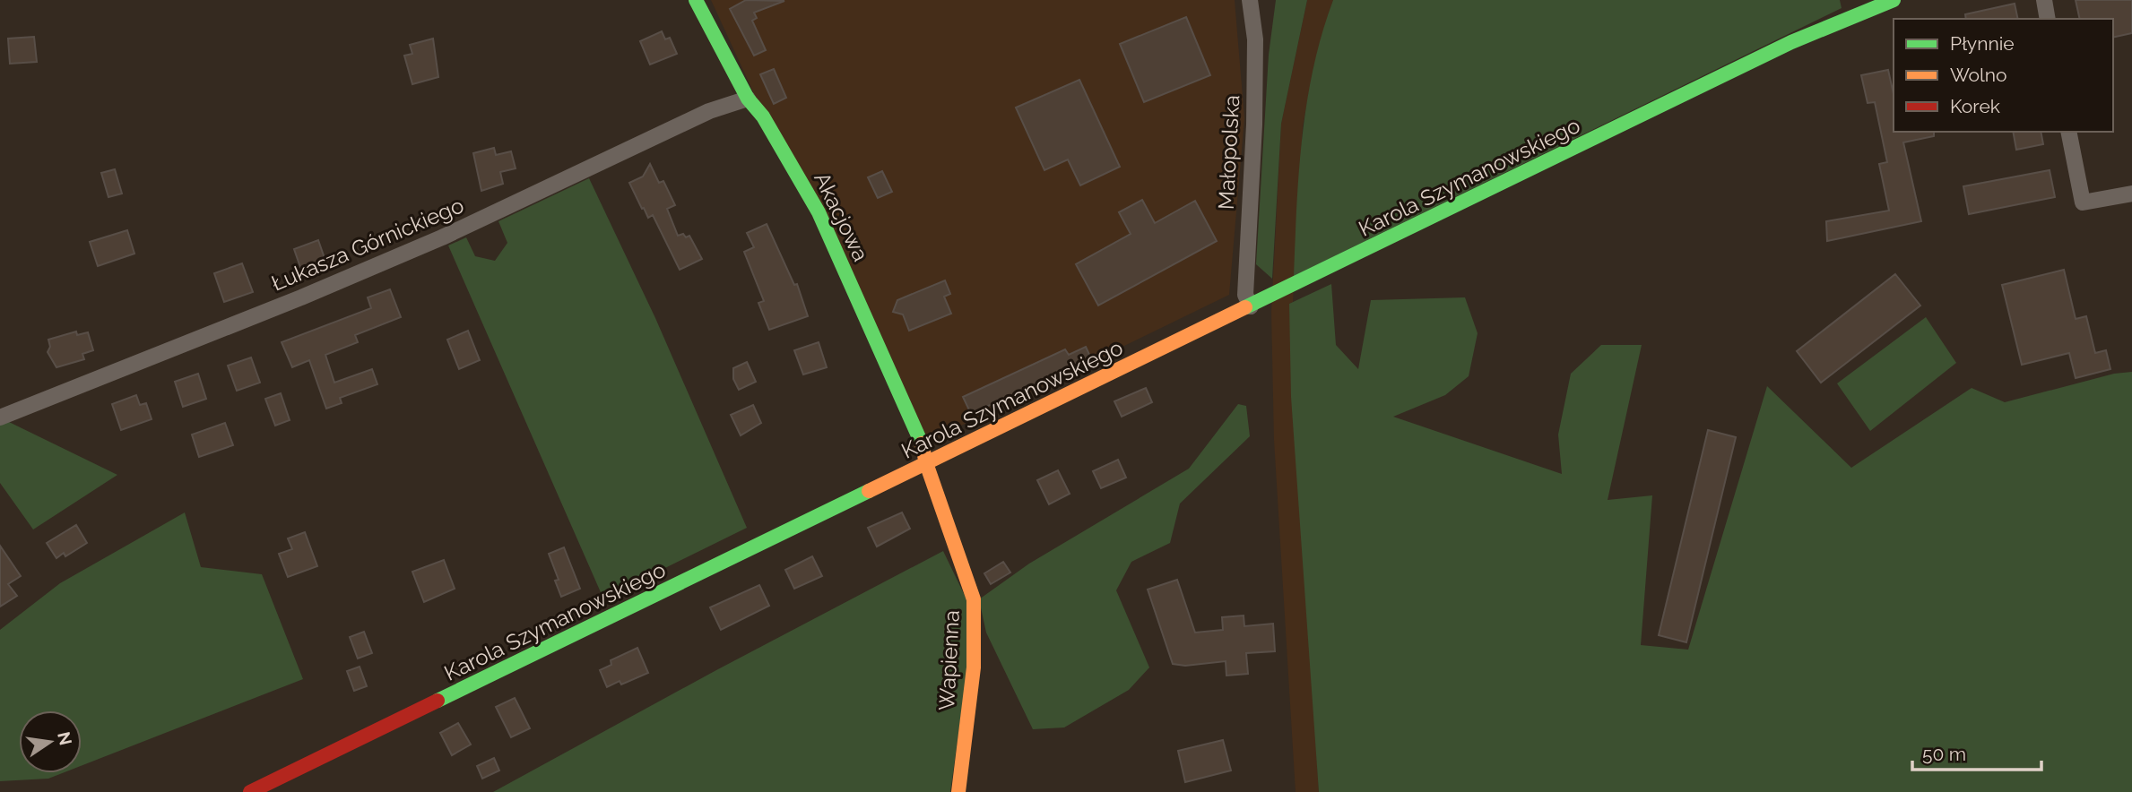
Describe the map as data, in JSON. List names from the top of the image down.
{
  "streets": {
    "street": [
      "Małopolska",
      "Karola Szymanowskiego",
      "Akacjowa",
      "Łukasza Górnickiego",
      "Wapienna"
    ]
  },
  "crossings": [
    ["Małopolska", "Karola Szymanowskiego"],
    ["Karola Szymanowskiego", "Akacjowa"],
    ["Karola Szymanowskiego", "Wapienna"],
    ["Akacjowa", "Łukasza Górnickiego"],
    ["Akacjowa", "Wapienna"]
  ],
  "legend": ["Płynnie", "Wolno", "Korek"],
  "scale_bar": "50 m",
  "north": "right"
}
